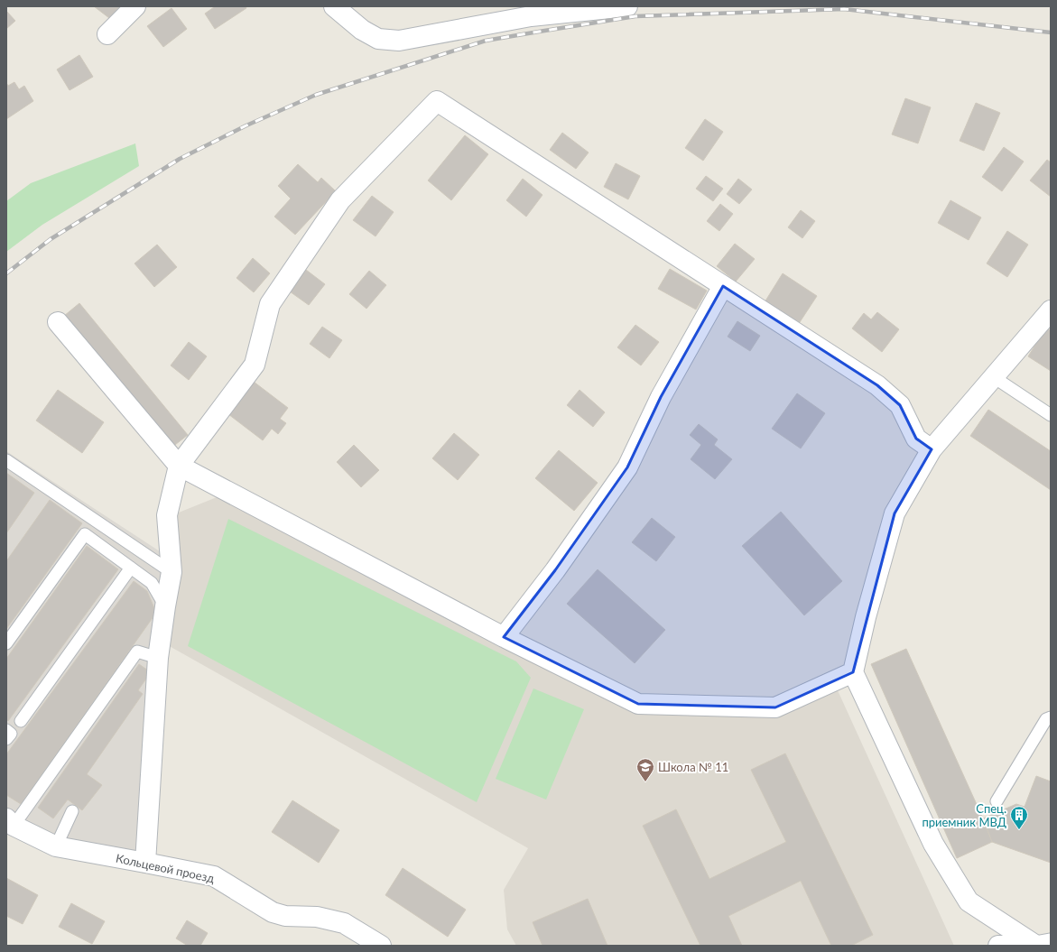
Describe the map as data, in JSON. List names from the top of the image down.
{
  "streets": {
    "street": ["Кольцевой проезд"]
  },
  "places": {
    "school or university": ["Школа № 11"],
    "building": ["Спец. приемник МВД"]
  }
}
